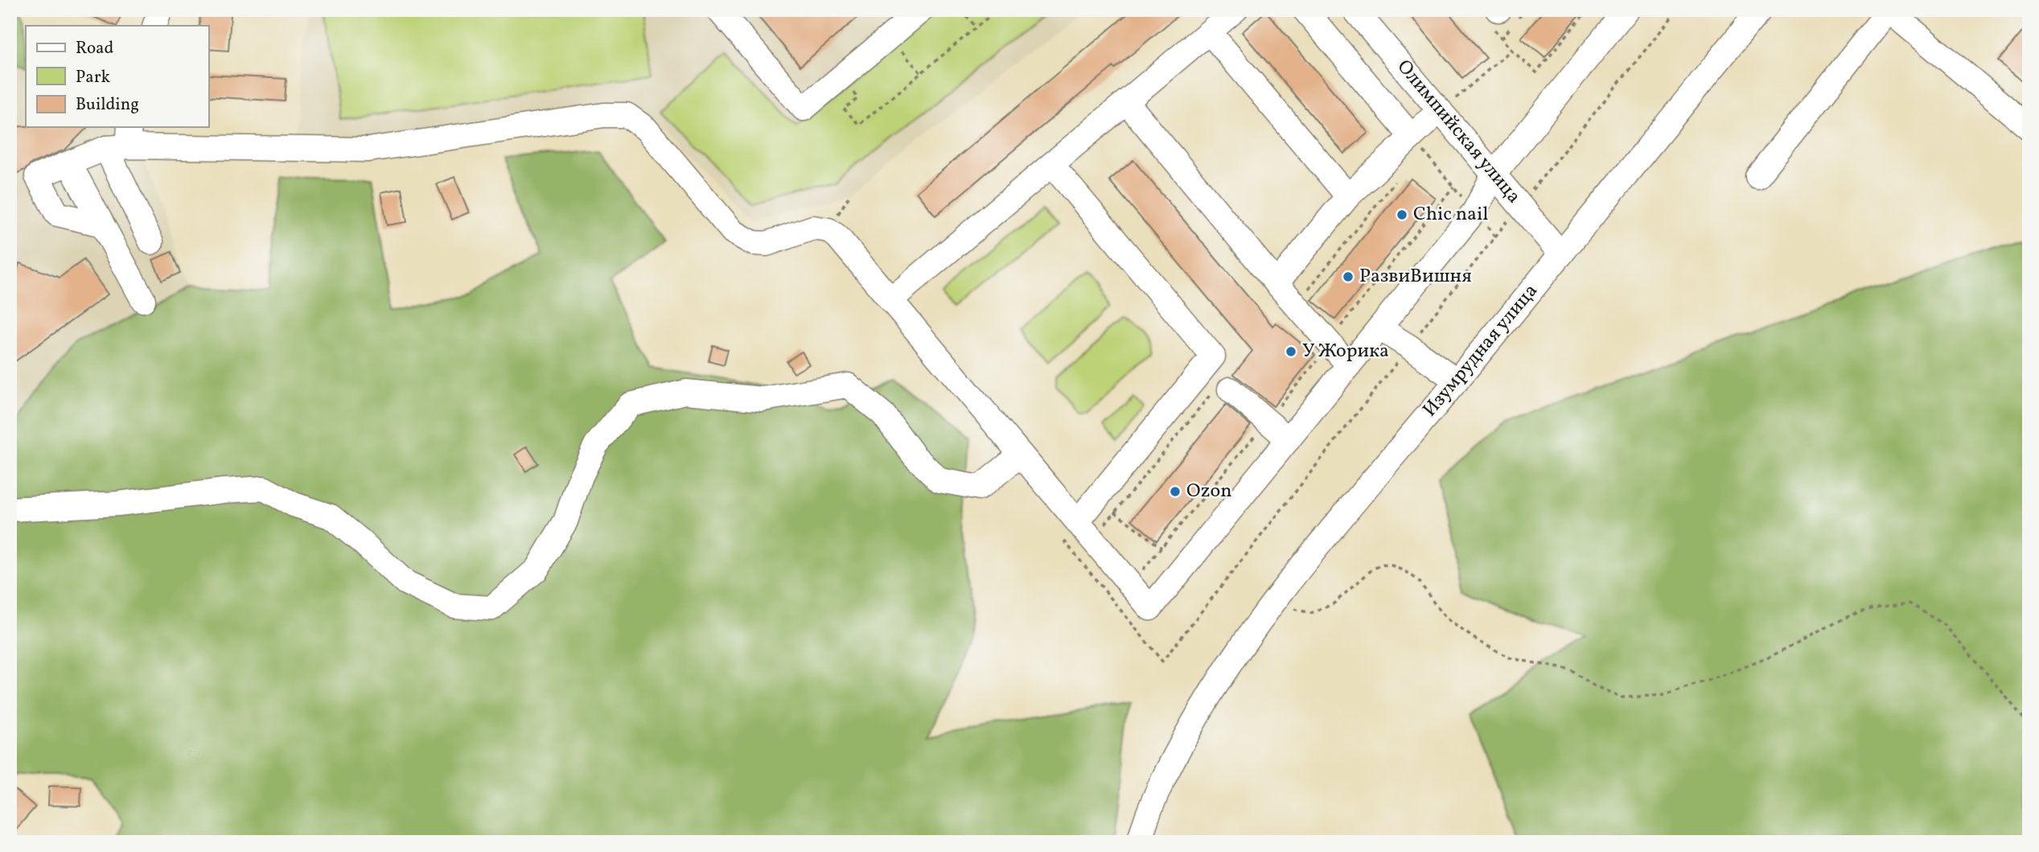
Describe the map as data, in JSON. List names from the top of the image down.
{
  "streets": {
    "street": ["Олимпийская улица", "Изумрудная улица"]
  },
  "crossings": [
    ["Олимпийская улица", "Изумрудная улица"]
  ],
  "places": [
    "Chic nail",
    "РазвиВишня",
    "У Жорика",
    "Ozon"
  ],
  "legend": ["Road", "Park", "Building"]
}
